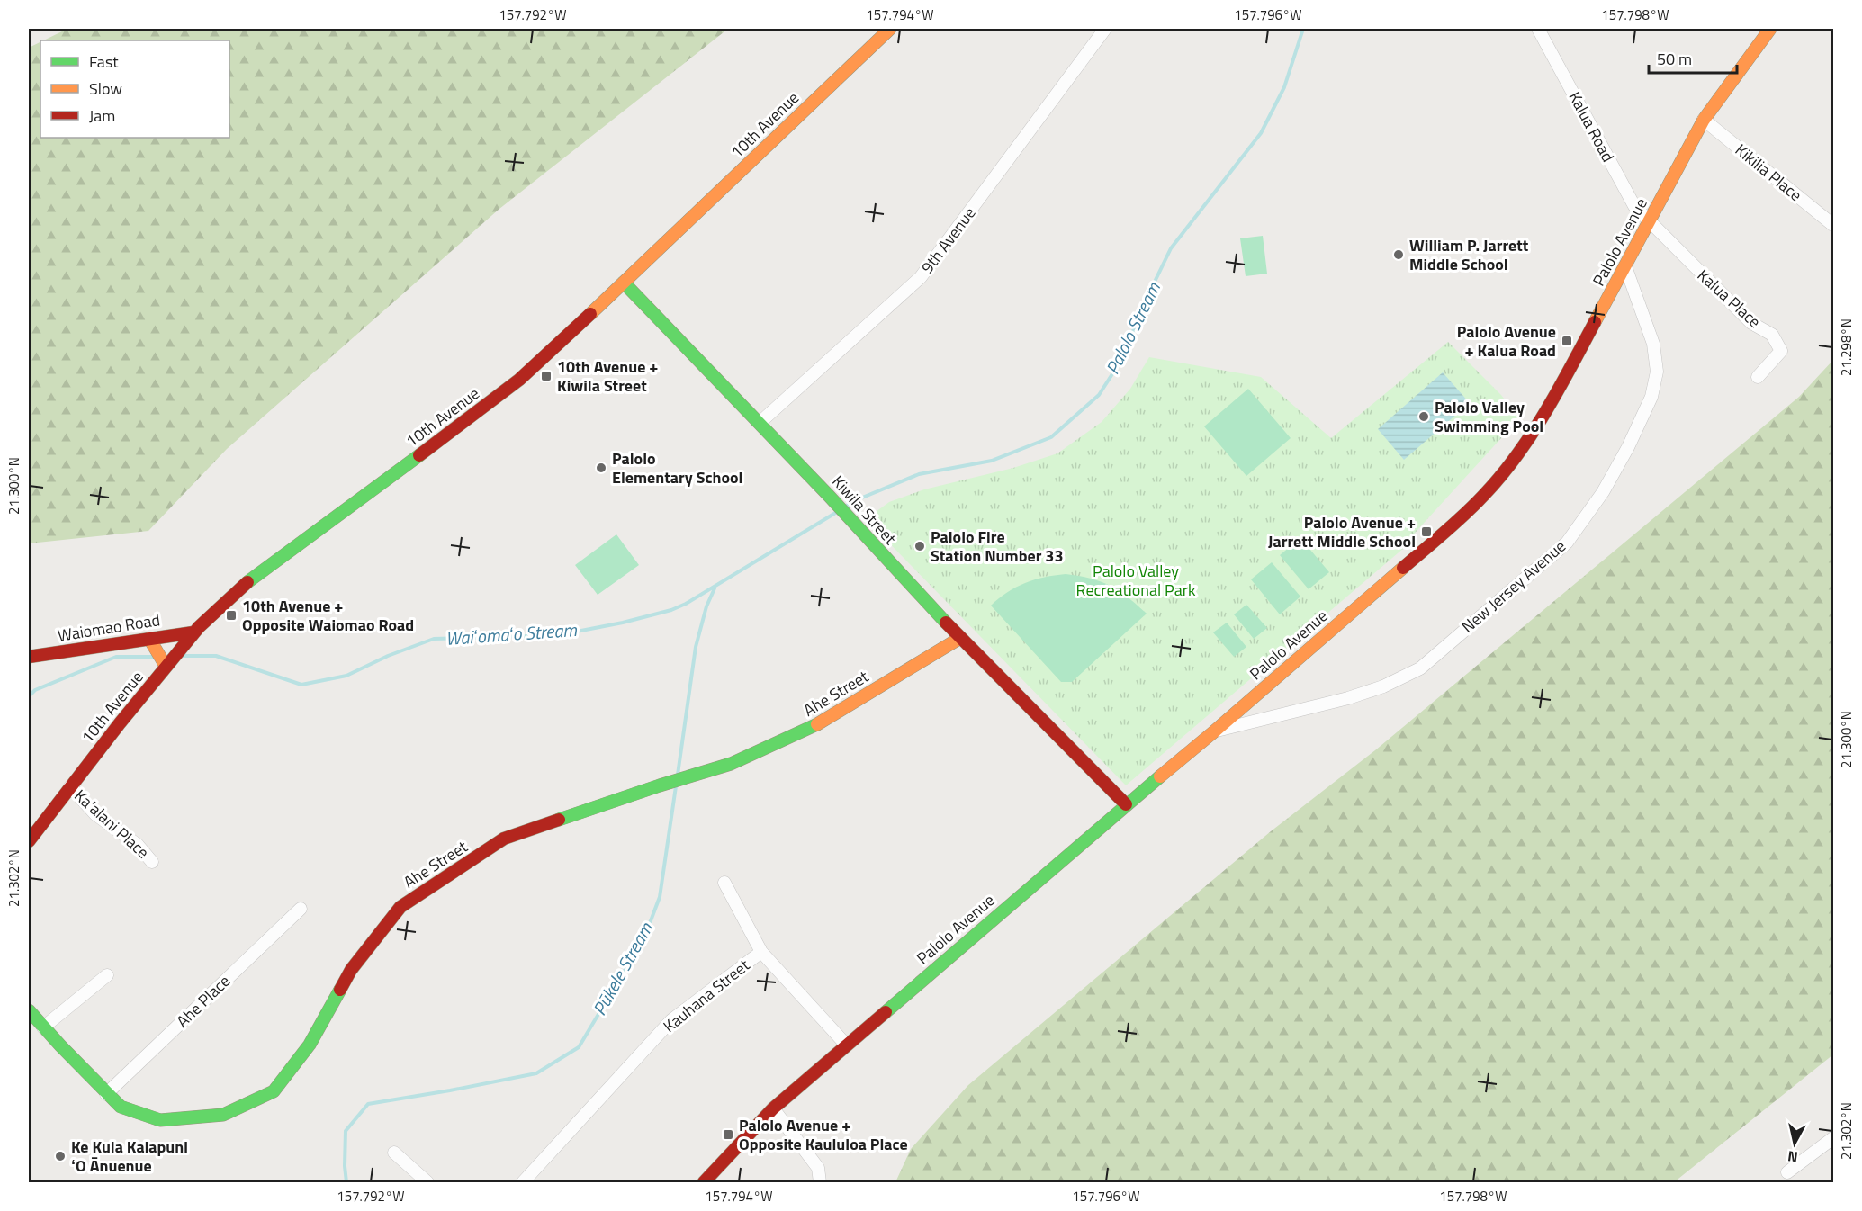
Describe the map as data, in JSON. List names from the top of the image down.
{
  "streets": {
    "street": [
      "10th Avenue",
      "Kalua Road",
      "Kikilia Place",
      "9th Avenue",
      "Palolo Avenue",
      "Kalua Place",
      "Kiwila Street",
      "New Jersey Avenue",
      "Waiomao Road",
      "Ahe Street",
      "Ka‘alani Place",
      "Kauhana Street",
      "Ahe Place"
    ]
  },
  "crossings": [
    ["10th Avenue", "Kiwila Street"],
    ["10th Avenue", "Waiomao Road"],
    ["10th Avenue", "Ka‘alani Place"],
    ["Kalua Road", "Palolo Avenue"],
    ["Kalua Road", "Kalua Place"],
    ["Kikilia Place", "Palolo Avenue"],
    ["9th Avenue", "Kiwila Street"],
    ["Palolo Avenue", "Kalua Place"],
    ["Palolo Avenue", "Kiwila Street"],
    ["Palolo Avenue", "New Jersey Avenue"],
    ["Palolo Avenue", "Kauhana Street"],
    ["Kiwila Street", "Ahe Street"],
    ["Ahe Street", "Ahe Place"]
  ],
  "water": ["Palolo Stream", "Waiʻomaʻo Stream", "Pūkele Stream"],
  "parks": ["Palolo Valley Recreational Park"],
  "places": {
    "other": [
      "William P. Jarrett Middle School",
      "Palolo Valley Swimming Pool",
      "Palolo Elementary School",
      "Palolo Fire Station Number 33",
      "Ke Kula Kaiapuni ʻO Ānuenue"
    ],
    "transit": [
      "Palolo Avenue + Kalua Road",
      "10th Avenue + Kiwila Street",
      "Palolo Avenue + Jarrett Middle School",
      "10th Avenue + Opposite Waiomao Road",
      "Palolo Avenue + Opposite Kaululoa Place"
    ]
  },
  "legend": ["Fast", "Slow", "Jam"],
  "scale_bar": "50 m",
  "north": "bottom",
  "coordinates": [
    "157.792°W",
    "157.794°W",
    "157.796°W",
    "157.798°W",
    "21.298°N",
    "21.300°N",
    "21.302°N"
  ]
}
